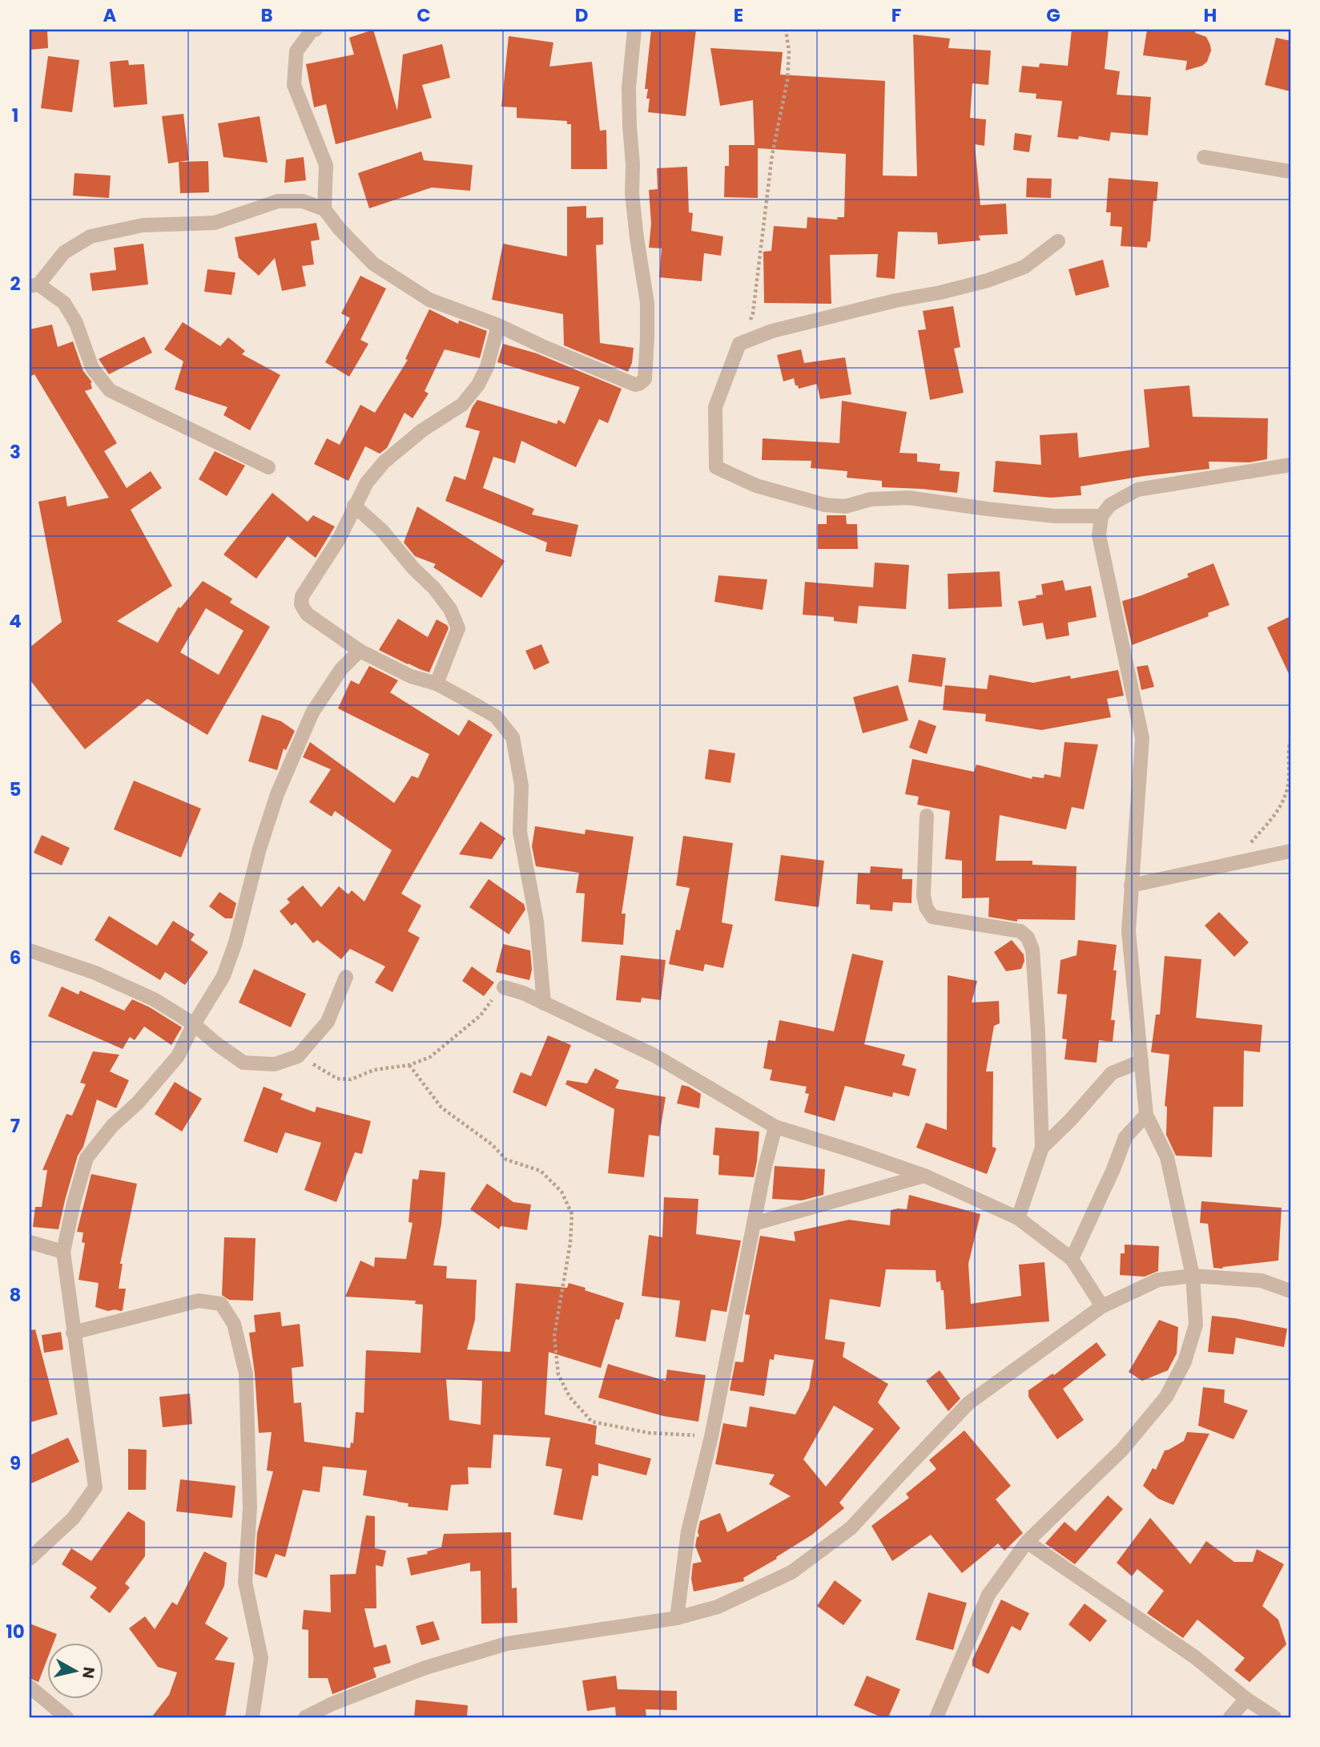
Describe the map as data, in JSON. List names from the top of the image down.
{
  "north": "right",
  "grid": {
    "columns": [
      "A",
      "B",
      "C",
      "D",
      "E",
      "F",
      "G",
      "H"
    ],
    "rows": [
      "1",
      "2",
      "3",
      "4",
      "5",
      "6",
      "7",
      "8",
      "9",
      "10"
    ]
  }
}
